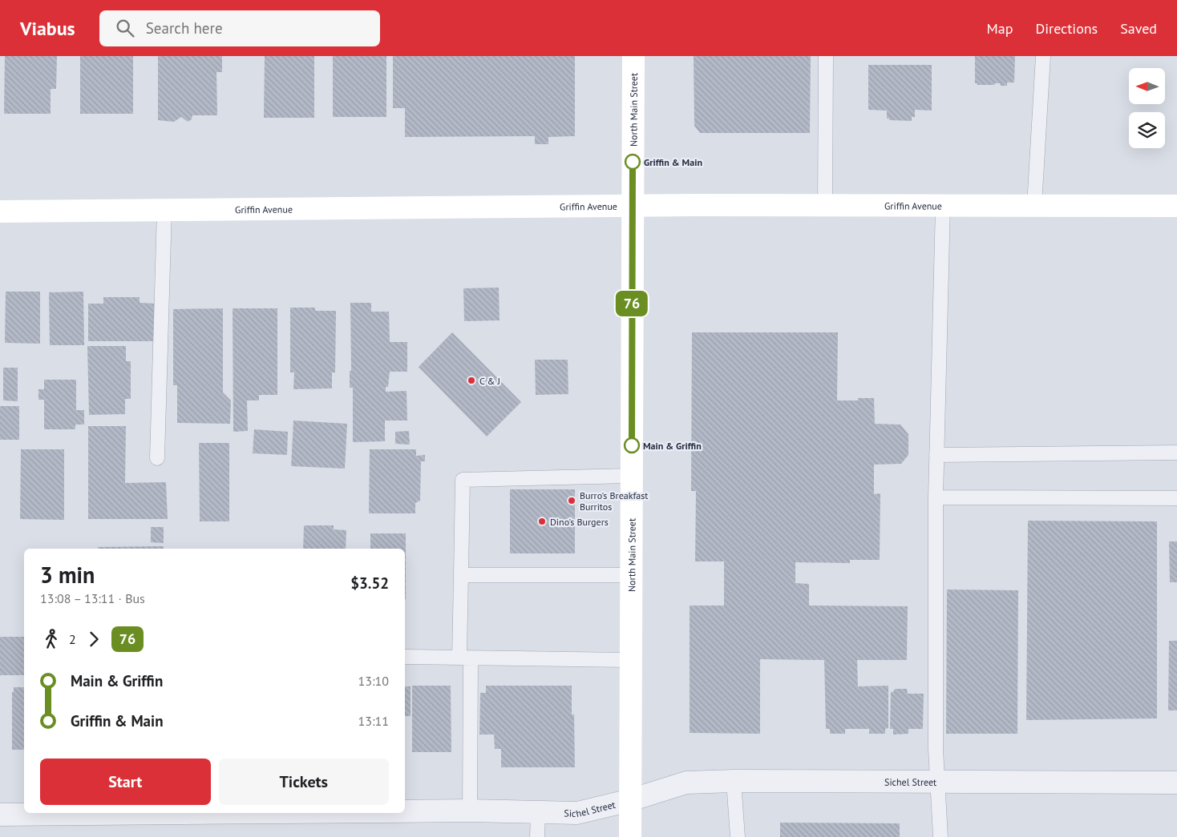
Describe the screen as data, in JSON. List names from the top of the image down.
{
  "streets": {
    "main road": ["North Main Street", "Griffin Avenue"],
    "street": ["Sichel Street"]
  },
  "crossings": [
    ["North Main Street", "Griffin Avenue"],
    ["North Main Street", "Sichel Street"]
  ],
  "places": [
    "Griffin & Main",
    "C & J",
    "Main & Griffin",
    "Burro's Breakfast Burritos",
    "Dino's Burgers"
  ],
  "lines": ["bus line 76"],
  "north": "left",
  "page": {
    "header": "Viabus",
    "search": "Search here",
    "nav": ["Map", "Directions", "Saved"],
    "on_map": "76",
    "heading": ["3 min", "13:08 – 13:11 · Bus", "$3.52"],
    "legs": ["2", "76"],
    "list": [
      {
        "name": "Main & Griffin",
        "value": "13:10"
      },
      {
        "name": "Griffin & Main",
        "value": "13:11"
      }
    ],
    "buttons": ["Start", "Tickets"]
  }
}
